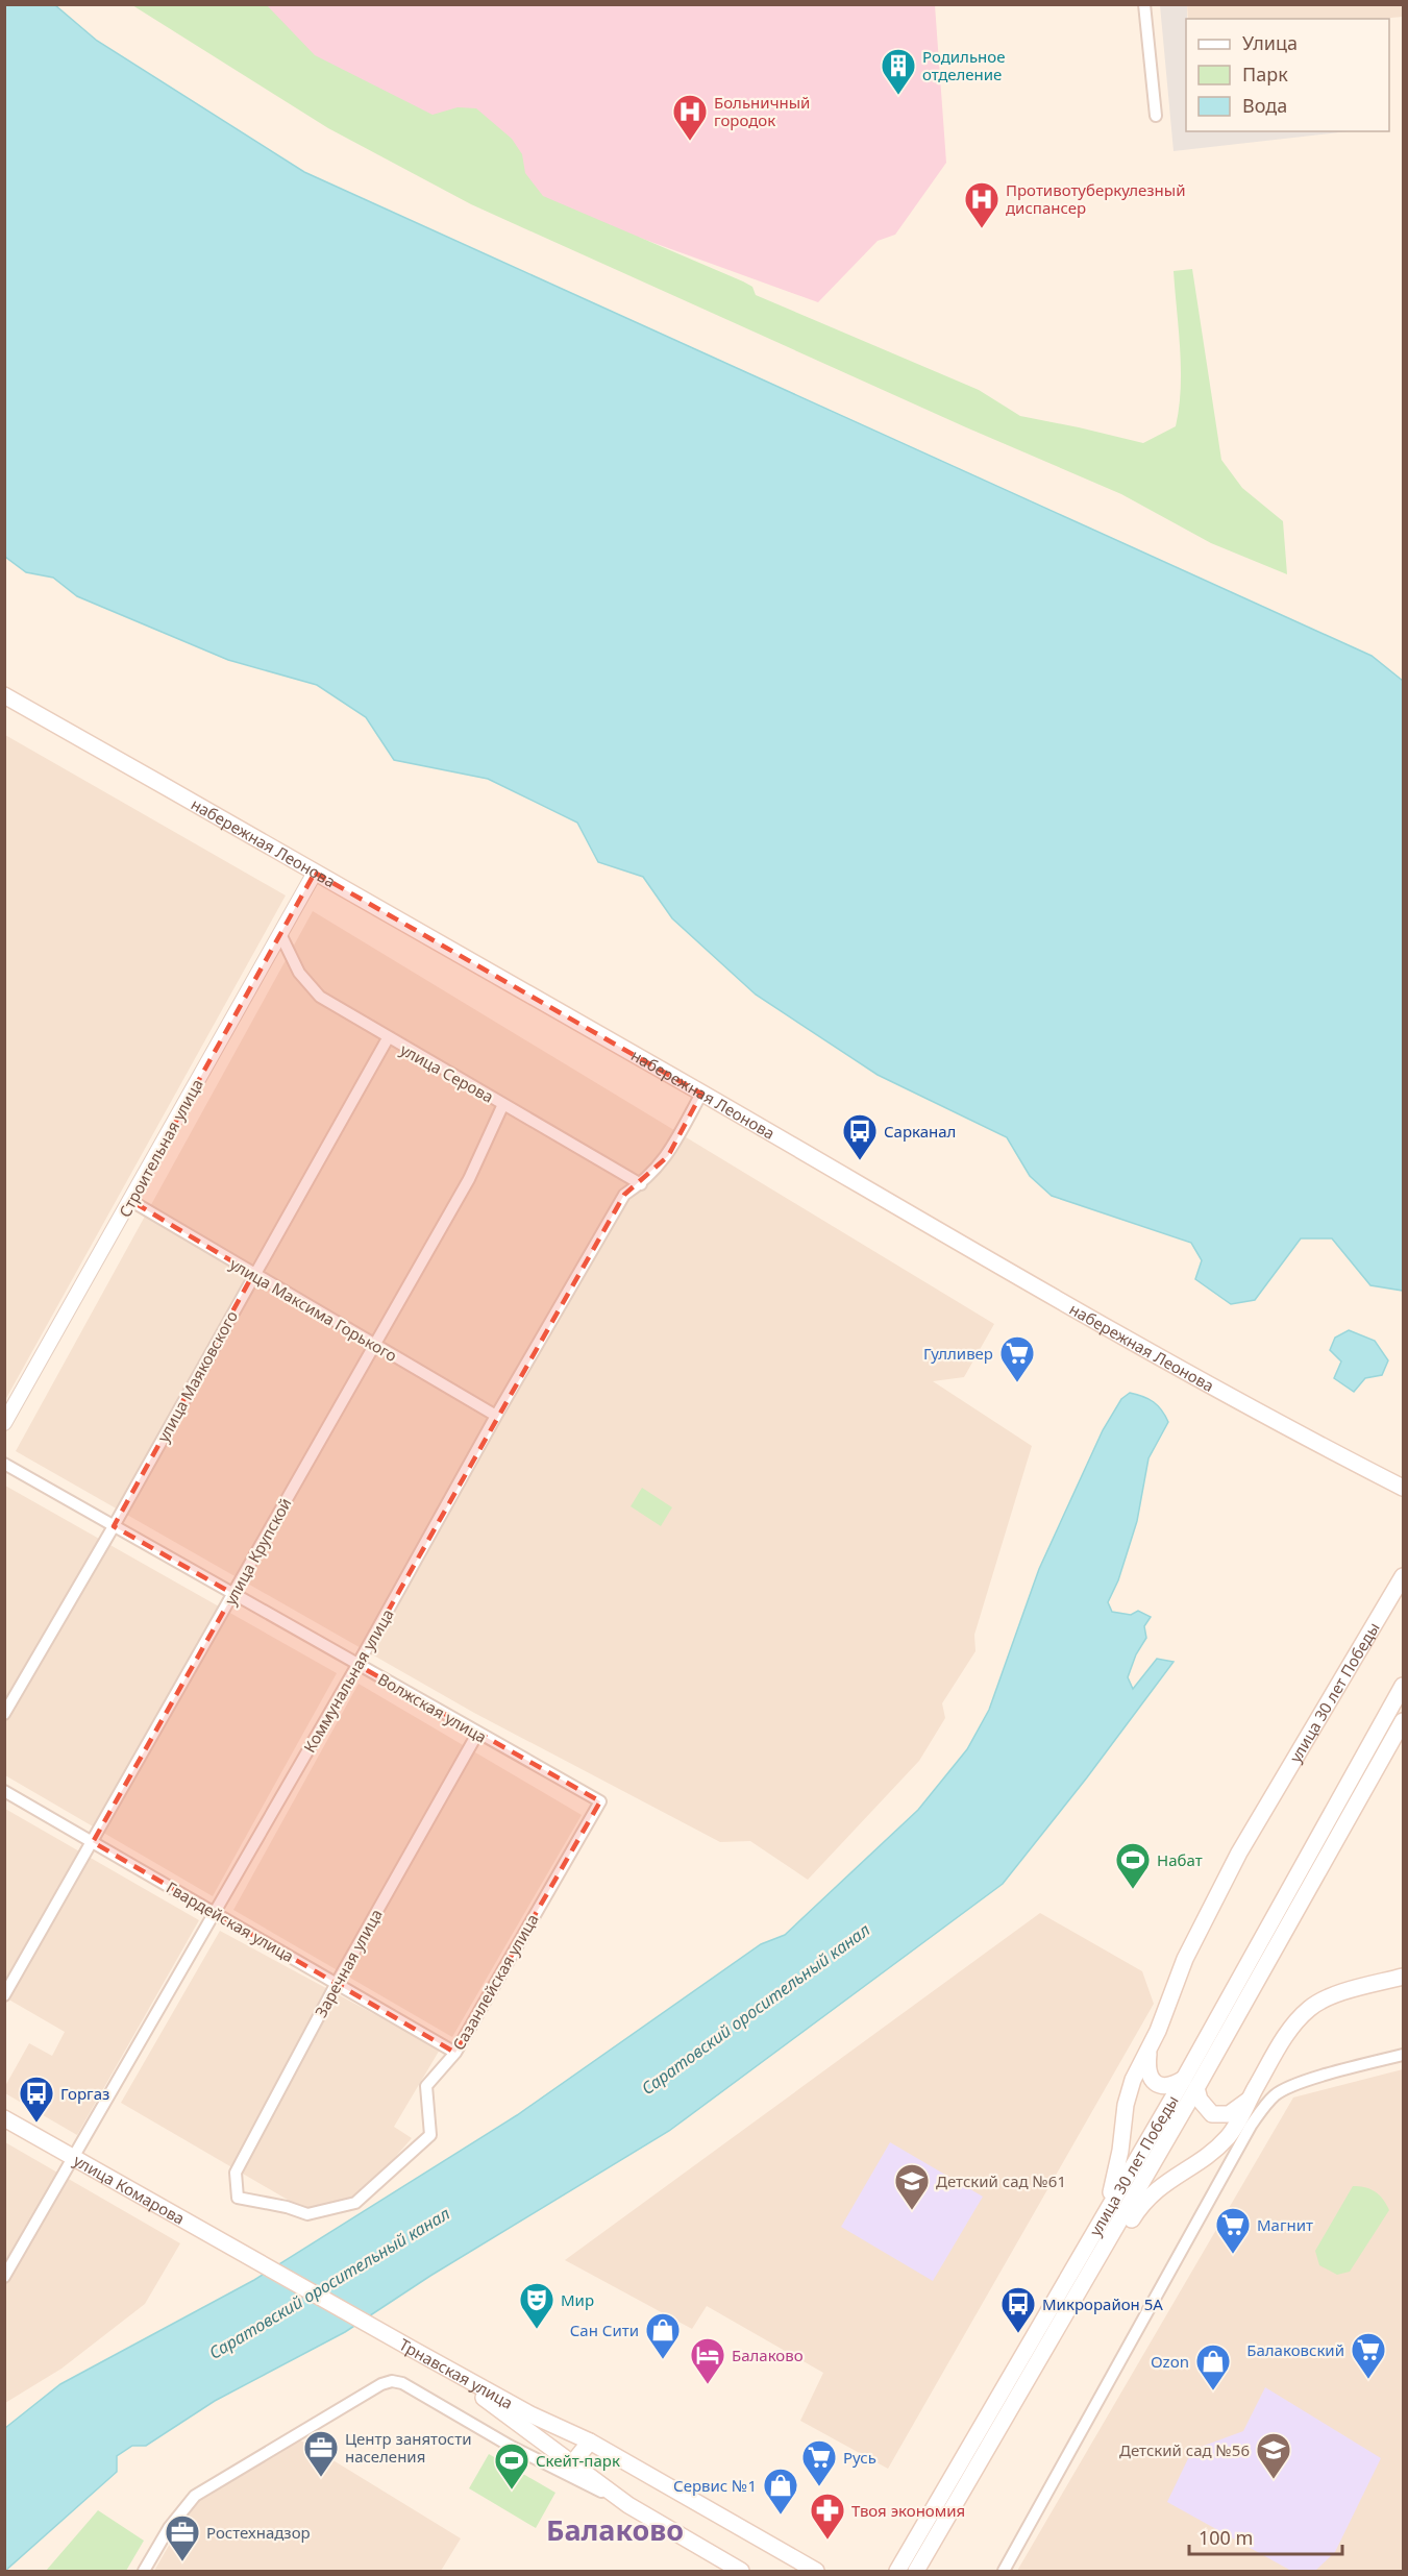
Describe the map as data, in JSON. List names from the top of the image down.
{
  "streets": {
    "main road": [
      "набережная Леонова",
      "улица 30 лет Победы",
      "улица Комарова",
      "Трнавская улица"
    ],
    "street": [
      "улица Серова",
      "Строительная улица",
      "улица Максима Горького",
      "улица Маяковского",
      "улица Крупской",
      "Коммунальная улица",
      "Волжская улица",
      "Гвардейская улица",
      "Заречная улица",
      "Сазанлейская улица"
    ]
  },
  "crossings": [
    ["набережная Леонова", "Строительная улица"],
    ["набережная Леонова", "Коммунальная улица"],
    ["улица Серова", "Строительная улица"],
    ["улица Серова", "улица Маяковского"],
    ["улица Серова", "улица Крупской"],
    ["улица Серова", "Коммунальная улица"],
    ["Строительная улица", "улица Максима Горького"],
    ["улица Максима Горького", "улица Маяковского"],
    ["улица Максима Горького", "улица Крупской"],
    ["улица Максима Горького", "Коммунальная улица"],
    ["улица Маяковского", "Волжская улица"],
    ["улица Крупской", "Волжская улица"],
    ["улица Крупской", "Гвардейская улица"],
    ["Коммунальная улица", "Волжская улица"],
    ["Коммунальная улица", "Гвардейская улица"],
    ["Коммунальная улица", "улица Комарова"],
    ["Волжская улица", "Заречная улица"],
    ["Волжская улица", "Сазанлейская улица"],
    ["Гвардейская улица", "Заречная улица"],
    ["Гвардейская улица", "Сазанлейская улица"],
    ["Заречная улица", "Сазанлейская улица"],
    ["улица Комарова", "Трнавская улица"]
  ],
  "districts": ["Балаково"],
  "water": ["Саратовский оросительный канал"],
  "places": {
    "building": ["Родильное отделение"],
    "hospital": ["Больничный городок", "Противотуберкулезный диспансер"],
    "bus stop": ["Сарканал", "Горгаз", "Микрорайон 5А"],
    "supermarket": [
      "Гулливер",
      "Магнит",
      "Балаковский",
      "Русь"
    ],
    "sports": ["Набат", "Скейт-парк"],
    "school or university": ["Детский сад №61", "Детский сад №56"],
    "theatre": ["Мир"],
    "shop": ["Сан Сити", "Ozon", "Сервис №1"],
    "hotel": ["Балаково"],
    "office": ["Центр занятости населения", "Ростехнадзор"],
    "pharmacy": ["Твоя экономия"]
  },
  "legend": ["Улица", "Парк", "Вода"],
  "scale_bar": "100 m"
}
